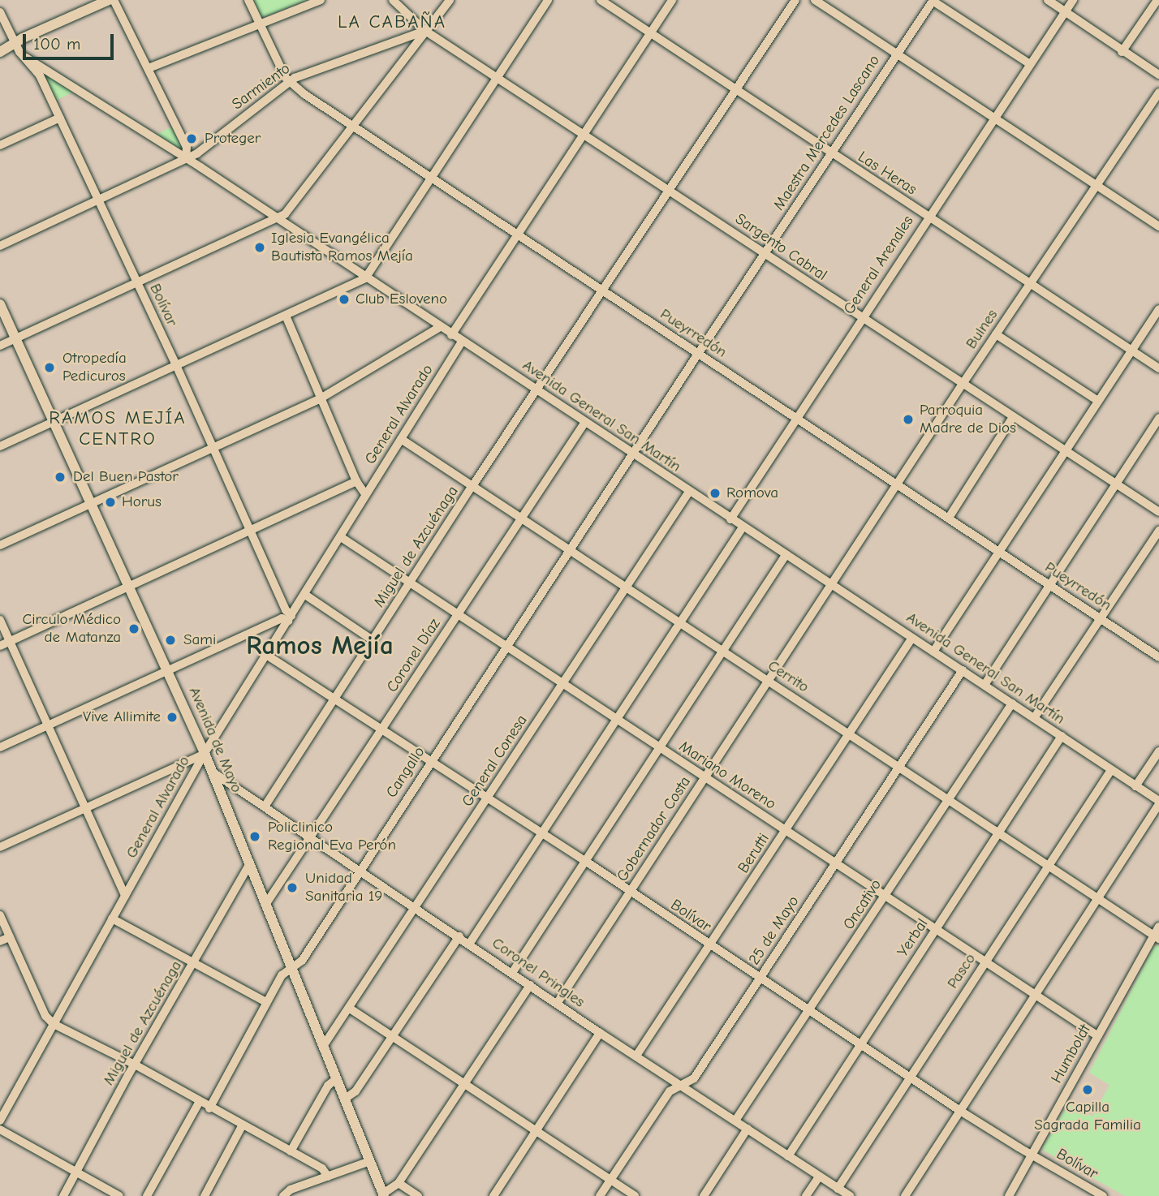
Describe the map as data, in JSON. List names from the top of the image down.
{
  "streets": {
    "main road": ["Avenida de Mayo"],
    "street": [
      "Sarmiento",
      "Maestra Mercedes Lascano",
      "Las Heras",
      "Sargento Cabral",
      "General Arenales",
      "Bolívar",
      "Bulnes",
      "Pueyrredón",
      "General Alvarado",
      "Avenida General San Martín",
      "Miguel de Azcuénaga",
      "Coronel Díaz",
      "Cerrito",
      "General Conesa",
      "Cangallo",
      "Mariano Moreno",
      "Gobernador Costa",
      "Berutti",
      "Oncativo",
      "25 de Mayo",
      "Yerbal",
      "Pasco",
      "Coronel Pringles",
      "Humboldt"
    ]
  },
  "crossings": [
    ["Sarmiento", "Sargento Cabral"],
    ["Sarmiento", "Bolívar"],
    ["Sarmiento", "Pueyrredón"],
    ["Sarmiento", "Avenida General San Martín"],
    ["Maestra Mercedes Lascano", "Las Heras"],
    ["Maestra Mercedes Lascano", "Sargento Cabral"],
    ["Maestra Mercedes Lascano", "Pueyrredón"],
    ["Maestra Mercedes Lascano", "Avenida General San Martín"],
    ["Maestra Mercedes Lascano", "Cangallo"],
    ["Las Heras", "General Arenales"],
    ["Las Heras", "Bulnes"],
    ["Las Heras", "Miguel de Azcuénaga"],
    ["Sargento Cabral", "General Arenales"],
    ["Sargento Cabral", "Bulnes"],
    ["Sargento Cabral", "Miguel de Azcuénaga"],
    ["General Arenales", "Pueyrredón"],
    ["General Arenales", "Avenida General San Martín"],
    ["Bolívar", "General Alvarado"],
    ["Bolívar", "Avenida General San Martín"],
    ["Bolívar", "Miguel de Azcuénaga"],
    ["Bolívar", "Coronel Díaz"],
    ["Bolívar", "General Conesa"],
    ["Bolívar", "Cangallo"],
    ["Bolívar", "Gobernador Costa"],
    ["Bolívar", "Berutti"],
    ["Bolívar", "Oncativo"],
    ["Bolívar", "25 de Mayo"],
    ["Bolívar", "Yerbal"],
    ["Bolívar", "Pasco"],
    ["Bolívar", "Humboldt"],
    ["Bulnes", "Pueyrredón"],
    ["Bulnes", "Avenida General San Martín"],
    ["Bulnes", "Gobernador Costa"],
    ["Pueyrredón", "Miguel de Azcuénaga"],
    ["General Alvarado", "Avenida General San Martín"],
    ["General Alvarado", "Cerrito"],
    ["General Alvarado", "Avenida de Mayo"],
    ["General Alvarado", "Mariano Moreno"],
    ["Avenida General San Martín", "Miguel de Azcuénaga"],
    ["Avenida General San Martín", "Coronel Díaz"],
    ["Avenida General San Martín", "General Conesa"],
    ["Avenida General San Martín", "Cangallo"],
    ["Avenida General San Martín", "Gobernador Costa"],
    ["Avenida General San Martín", "Berutti"],
    ["Avenida General San Martín", "Oncativo"],
    ["Avenida General San Martín", "25 de Mayo"],
    ["Avenida General San Martín", "Yerbal"],
    ["Avenida General San Martín", "Pasco"],
    ["Miguel de Azcuénaga", "Cerrito"],
    ["Miguel de Azcuénaga", "Avenida de Mayo"],
    ["Miguel de Azcuénaga", "Mariano Moreno"],
    ["Miguel de Azcuénaga", "Coronel Pringles"],
    ["Coronel Díaz", "Cerrito"],
    ["Coronel Díaz", "Avenida de Mayo"],
    ["Coronel Díaz", "Mariano Moreno"],
    ["Coronel Díaz", "Coronel Pringles"],
    ["Cerrito", "General Conesa"],
    ["Cerrito", "Cangallo"],
    ["Cerrito", "Gobernador Costa"],
    ["Cerrito", "Berutti"],
    ["Cerrito", "Oncativo"],
    ["Cerrito", "25 de Mayo"],
    ["Cerrito", "Yerbal"],
    ["Cerrito", "Pasco"],
    ["Cerrito", "Humboldt"],
    ["Avenida de Mayo", "General Conesa"],
    ["Avenida de Mayo", "Cangallo"],
    ["Avenida de Mayo", "Coronel Pringles"],
    ["General Conesa", "Mariano Moreno"],
    ["General Conesa", "Coronel Pringles"],
    ["Cangallo", "Mariano Moreno"],
    ["Cangallo", "Coronel Pringles"],
    ["Mariano Moreno", "Gobernador Costa"],
    ["Mariano Moreno", "Berutti"],
    ["Mariano Moreno", "Oncativo"],
    ["Mariano Moreno", "25 de Mayo"],
    ["Mariano Moreno", "Yerbal"],
    ["Mariano Moreno", "Pasco"],
    ["Mariano Moreno", "Humboldt"],
    ["Gobernador Costa", "Coronel Pringles"],
    ["Berutti", "Coronel Pringles"],
    ["Oncativo", "Coronel Pringles"],
    ["25 de Mayo", "Coronel Pringles"],
    ["Yerbal", "Coronel Pringles"],
    ["Pasco", "Coronel Pringles"]
  ],
  "districts": ["LA CABAÑA", "RAMOS MEJÍA CENTRO", "Ramos Mejía"],
  "places": [
    "Proteger",
    "Iglesia Evangélica Bautista Ramos Mejía",
    "Club Esloveno",
    "Otropedía Pedicuros",
    "Parroquia Madre de Dios",
    "Del Buen Pastor",
    "Romova",
    "Horus",
    "Circulo Médico de Matanza",
    "Sami",
    "Vive Allimite",
    "Policlinico Regional Eva Perón",
    "Unidad Sanitaria 19",
    "Capilla Sagrada Familia"
  ],
  "scale_bar": "100 m"
}
